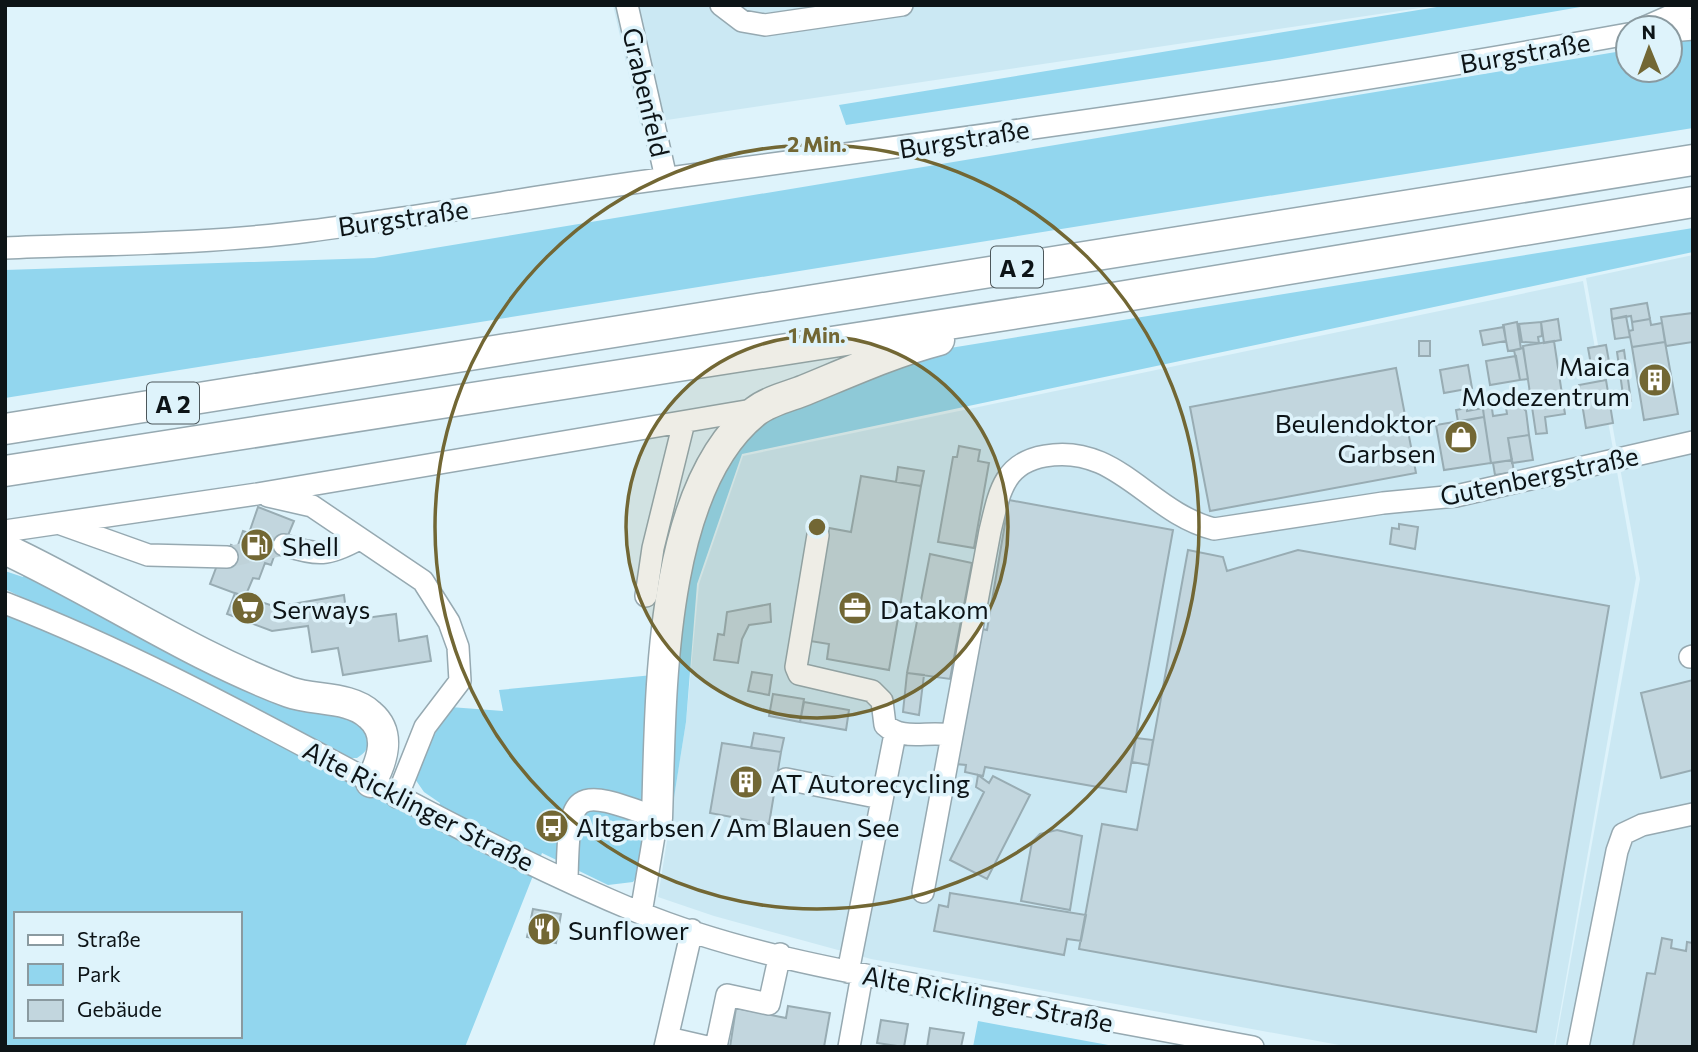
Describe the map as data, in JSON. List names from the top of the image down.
{
  "streets": {
    "highway": ["A 2"],
    "street": [
      "Burgstraße",
      "Grabenfeld",
      "Gutenbergstraße",
      "Alte Ricklinger Straße"
    ]
  },
  "crossings": [
    ["Burgstraße", "Grabenfeld"]
  ],
  "places": {
    "building": ["Maica Modezentrum", "AT Autorecycling"],
    "shop": ["Beulendoktor Garbsen"],
    "fuel station": ["Shell"],
    "supermarket": ["Serways"],
    "office": ["Datakom"],
    "bus stop": ["Altgarbsen / Am Blauen See"],
    "restaurant": ["Sunflower"]
  },
  "legend": ["Straße", "Park", "Gebäude"],
  "north": "top",
  "rings": ["2 Min.", "1 Min."]
}
